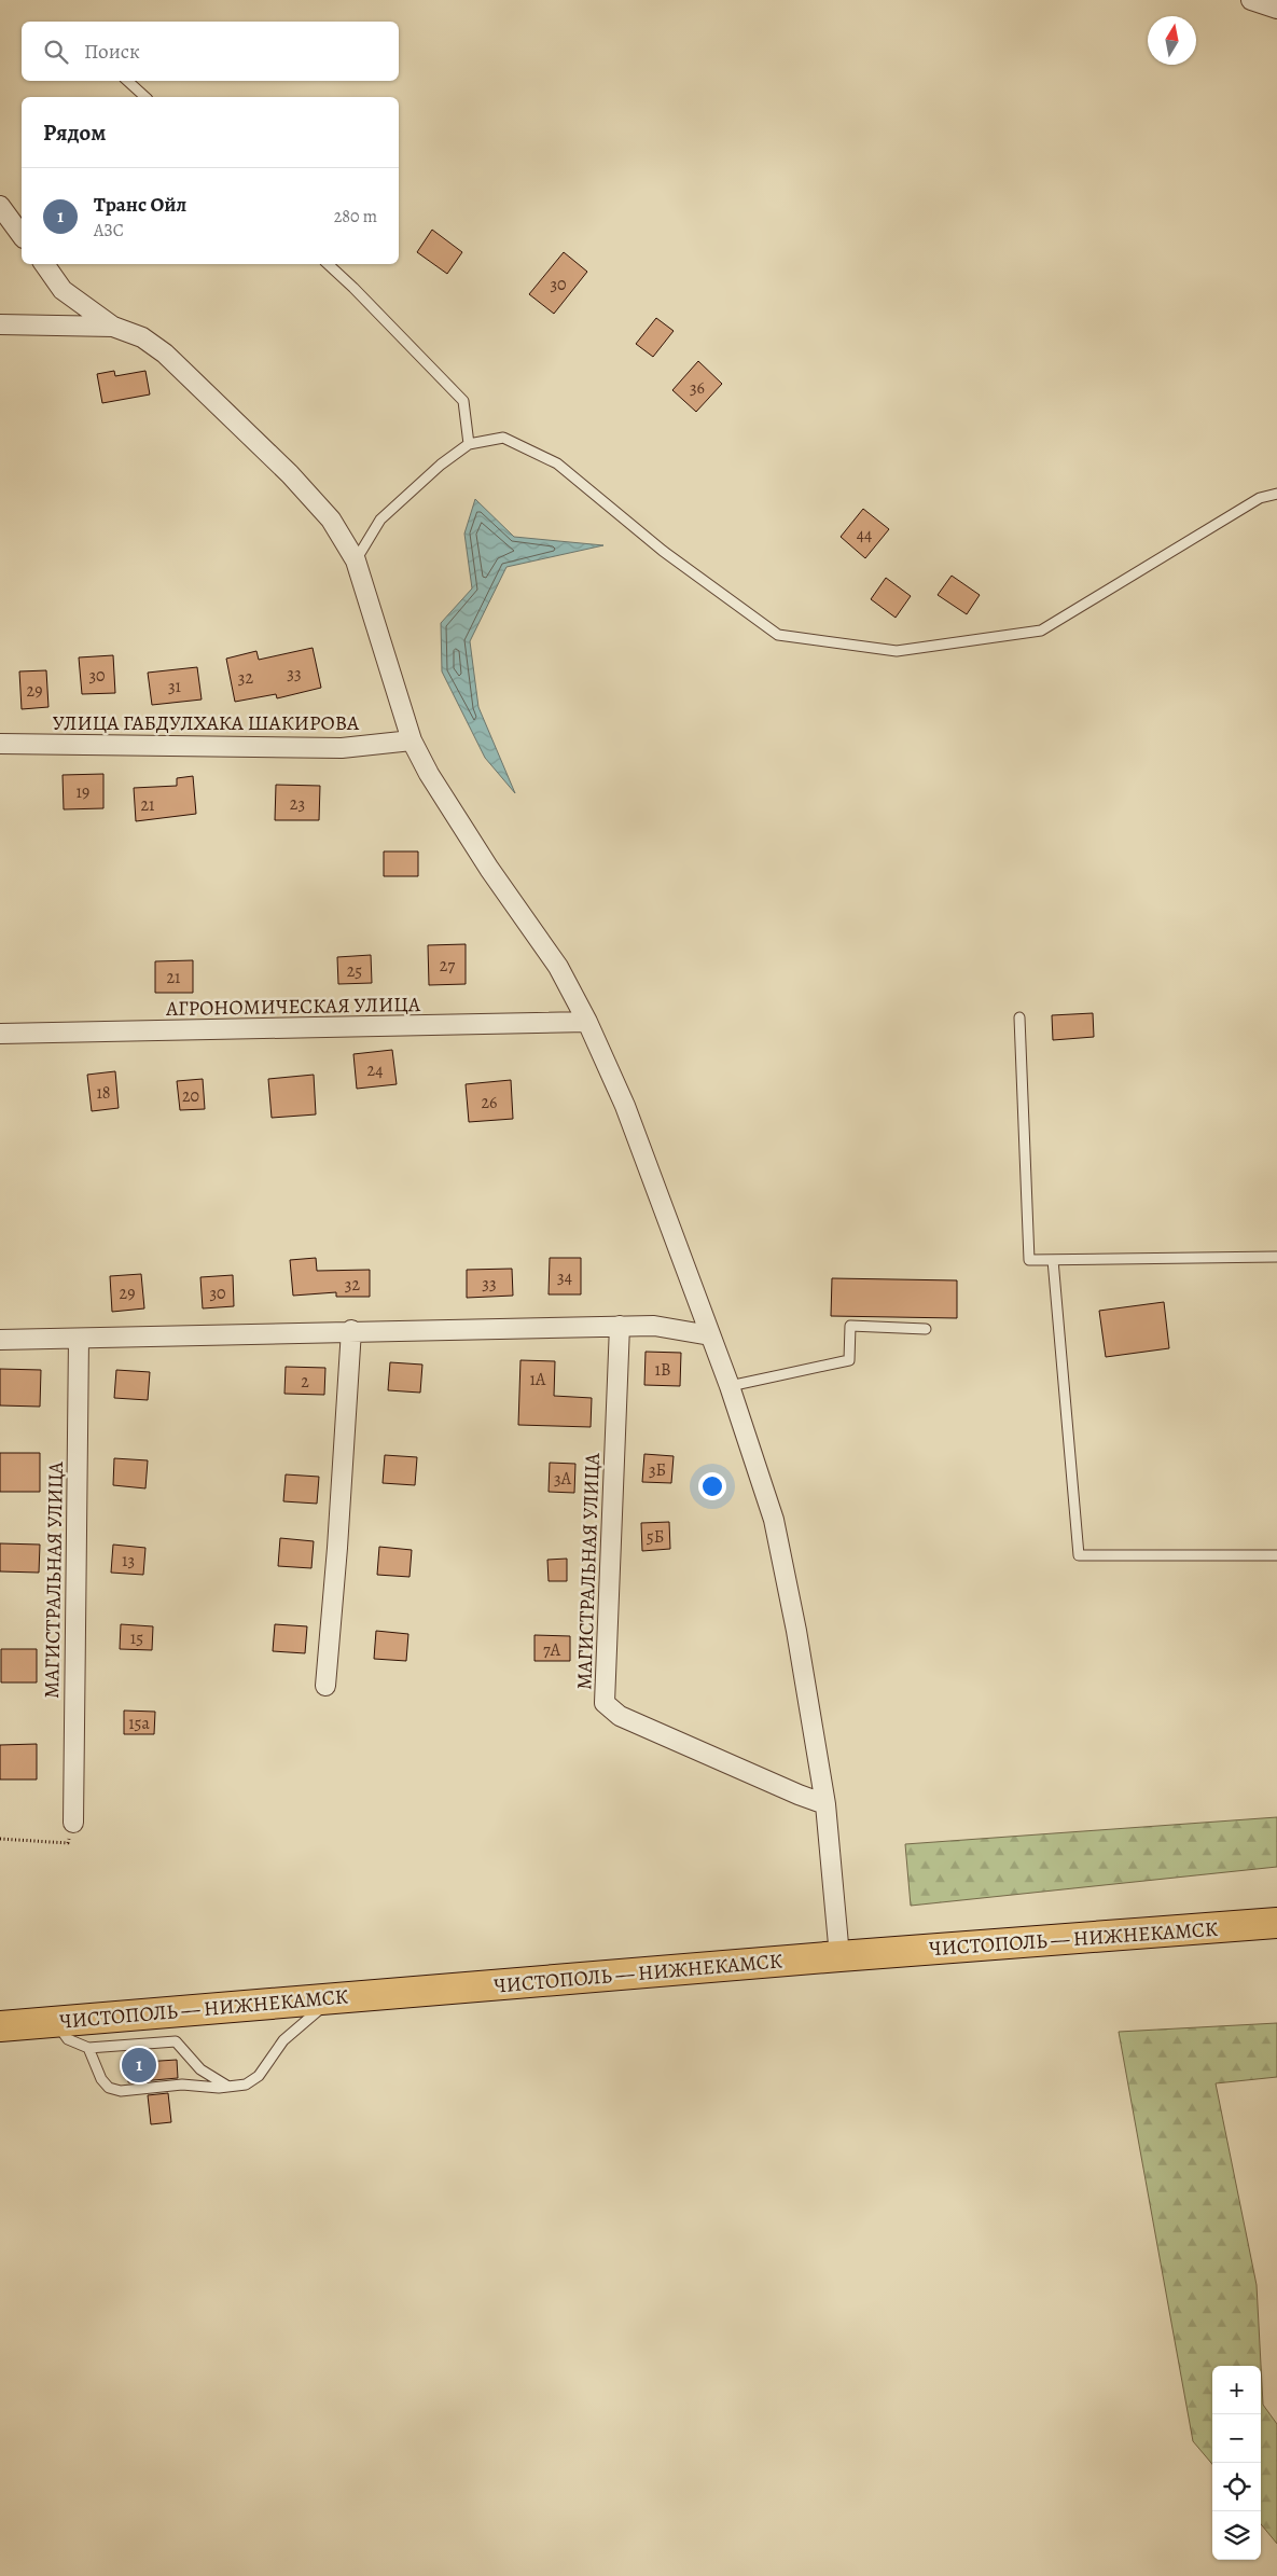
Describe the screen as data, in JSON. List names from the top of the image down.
{
  "streets": {
    "main road": ["ЧИСТОПОЛЬ — НИЖНЕКАМСК"],
    "street": ["УЛИЦА ГАБДУЛХАКА ШАКИРОВА", "АГРОНОМИЧЕСКАЯ УЛИЦА", "МАГИСТРАЛЬНАЯ УЛИЦА"]
  },
  "house_numbers": [
    "30",
    "36",
    "44",
    "33",
    "30",
    "32",
    "31",
    "29",
    "19",
    "23",
    "21",
    "27",
    "25",
    "21",
    "24",
    "18",
    "20",
    "26",
    "34",
    "33",
    "32",
    "29",
    "30",
    "1В",
    "1А",
    "2",
    "3Б",
    "3А",
    "5Б",
    "13",
    "15",
    "7А",
    "15а"
  ],
  "north": "top",
  "page": {
    "search": "Поиск",
    "heading": "Рядом",
    "list": [
      {
        "mark": "1",
        "name": "Транс Ойл",
        "note": "АЗС",
        "value": "280 m"
      }
    ],
    "pins": "1",
    "map_buttons": ["+", "−"]
  }
}
